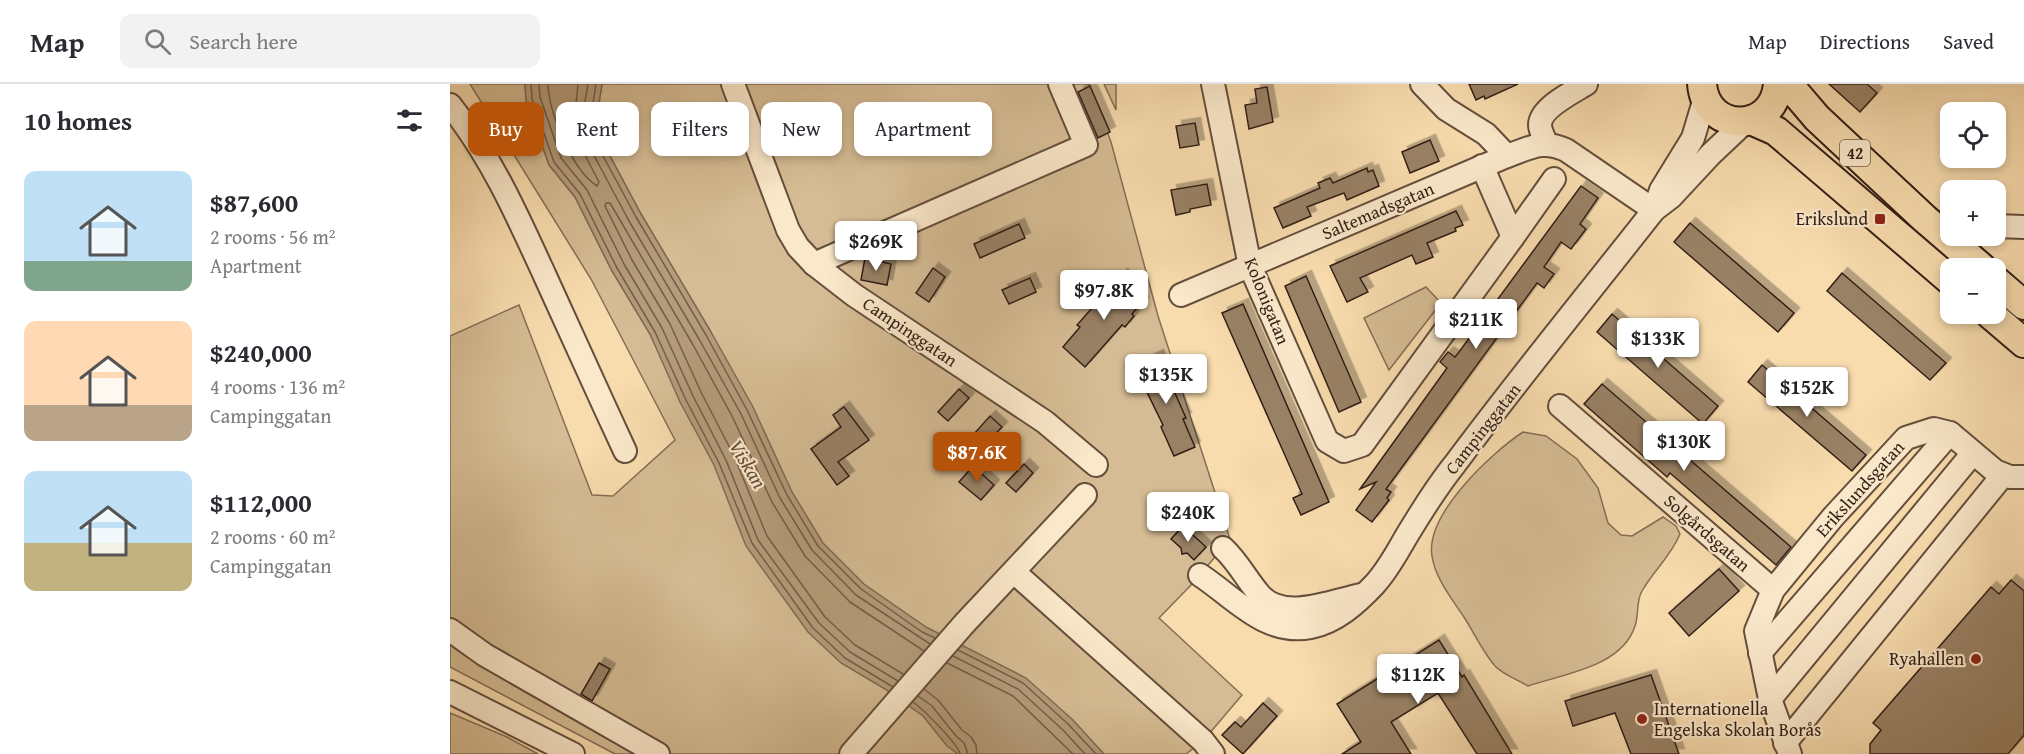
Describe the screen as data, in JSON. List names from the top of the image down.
{
  "streets": {
    "main road": ["42"],
    "street": [
      "Saltemadsgatan",
      "Kolonigatan",
      "Campinggatan",
      "Erikslundsgatan",
      "Solgårdsgatan"
    ]
  },
  "crossings": [
    ["42", "Campinggatan"],
    ["Saltemadsgatan", "Kolonigatan"],
    ["Erikslundsgatan", "Solgårdsgatan"]
  ],
  "water": ["Viskan"],
  "places": {
    "transit": ["Erikslund"],
    "other": ["Ryahallen", "Internationella Engelska Skolan Borås"]
  },
  "page": {
    "header": "Map",
    "search": "Search here",
    "nav": ["Map", "Directions", "Saved"],
    "heading": "10 homes",
    "map_buttons": ["+", "−"],
    "chip": [
      "Buy",
      "Rent",
      "Filters",
      "New",
      "Apartment"
    ],
    "list": [
      {
        "name": "$87,600",
        "note": "2 rooms · 56 m² · Apartment"
      },
      {
        "name": "$240,000",
        "note": "4 rooms · 136 m² · Campinggatan"
      },
      {
        "name": "$112,000",
        "note": "2 rooms · 60 m² · Campinggatan"
      }
    ],
    "price": [
      "$269K",
      "$97.8K",
      "$211K",
      "$133K",
      "$135K",
      "$152K",
      "$130K",
      "$87.6K",
      "$240K",
      "$112K"
    ]
  }
}
